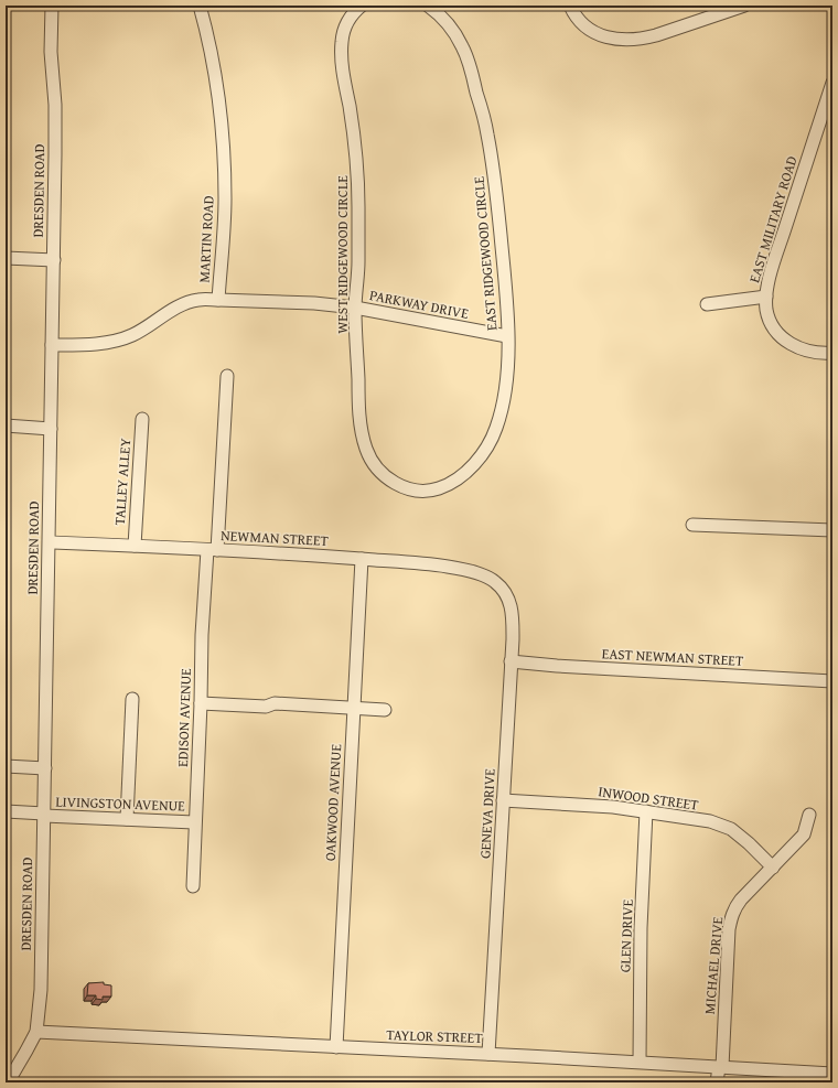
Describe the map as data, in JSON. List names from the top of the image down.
{
  "streets": {
    "street": [
      "DRESDEN ROAD",
      "EAST MILITARY ROAD",
      "MARTIN ROAD",
      "EAST RIDGEWOOD CIRCLE",
      "WEST RIDGEWOOD CIRCLE",
      "PARKWAY DRIVE",
      "TALLEY ALLEY",
      "NEWMAN STREET",
      "EAST NEWMAN STREET",
      "EDISON AVENUE",
      "INWOOD STREET",
      "OAKWOOD AVENUE",
      "LIVINGSTON AVENUE",
      "GENEVA DRIVE",
      "GLEN DRIVE",
      "MICHAEL DRIVE",
      "TAYLOR STREET"
    ]
  },
  "crossings": [
    ["DRESDEN ROAD", "MARTIN ROAD"],
    ["DRESDEN ROAD", "NEWMAN STREET"],
    ["DRESDEN ROAD", "LIVINGSTON AVENUE"],
    ["DRESDEN ROAD", "TAYLOR STREET"],
    ["MARTIN ROAD", "PARKWAY DRIVE"],
    ["EAST RIDGEWOOD CIRCLE", "WEST RIDGEWOOD CIRCLE"],
    ["EAST RIDGEWOOD CIRCLE", "PARKWAY DRIVE"],
    ["WEST RIDGEWOOD CIRCLE", "PARKWAY DRIVE"],
    ["TALLEY ALLEY", "NEWMAN STREET"],
    ["NEWMAN STREET", "EDISON AVENUE"],
    ["NEWMAN STREET", "OAKWOOD AVENUE"],
    ["NEWMAN STREET", "GENEVA DRIVE"],
    ["EAST NEWMAN STREET", "GENEVA DRIVE"],
    ["EDISON AVENUE", "LIVINGSTON AVENUE"],
    ["INWOOD STREET", "GENEVA DRIVE"],
    ["INWOOD STREET", "GLEN DRIVE"],
    ["INWOOD STREET", "MICHAEL DRIVE"],
    ["OAKWOOD AVENUE", "TAYLOR STREET"],
    ["GENEVA DRIVE", "TAYLOR STREET"],
    ["GLEN DRIVE", "TAYLOR STREET"],
    ["MICHAEL DRIVE", "TAYLOR STREET"]
  ]
}
